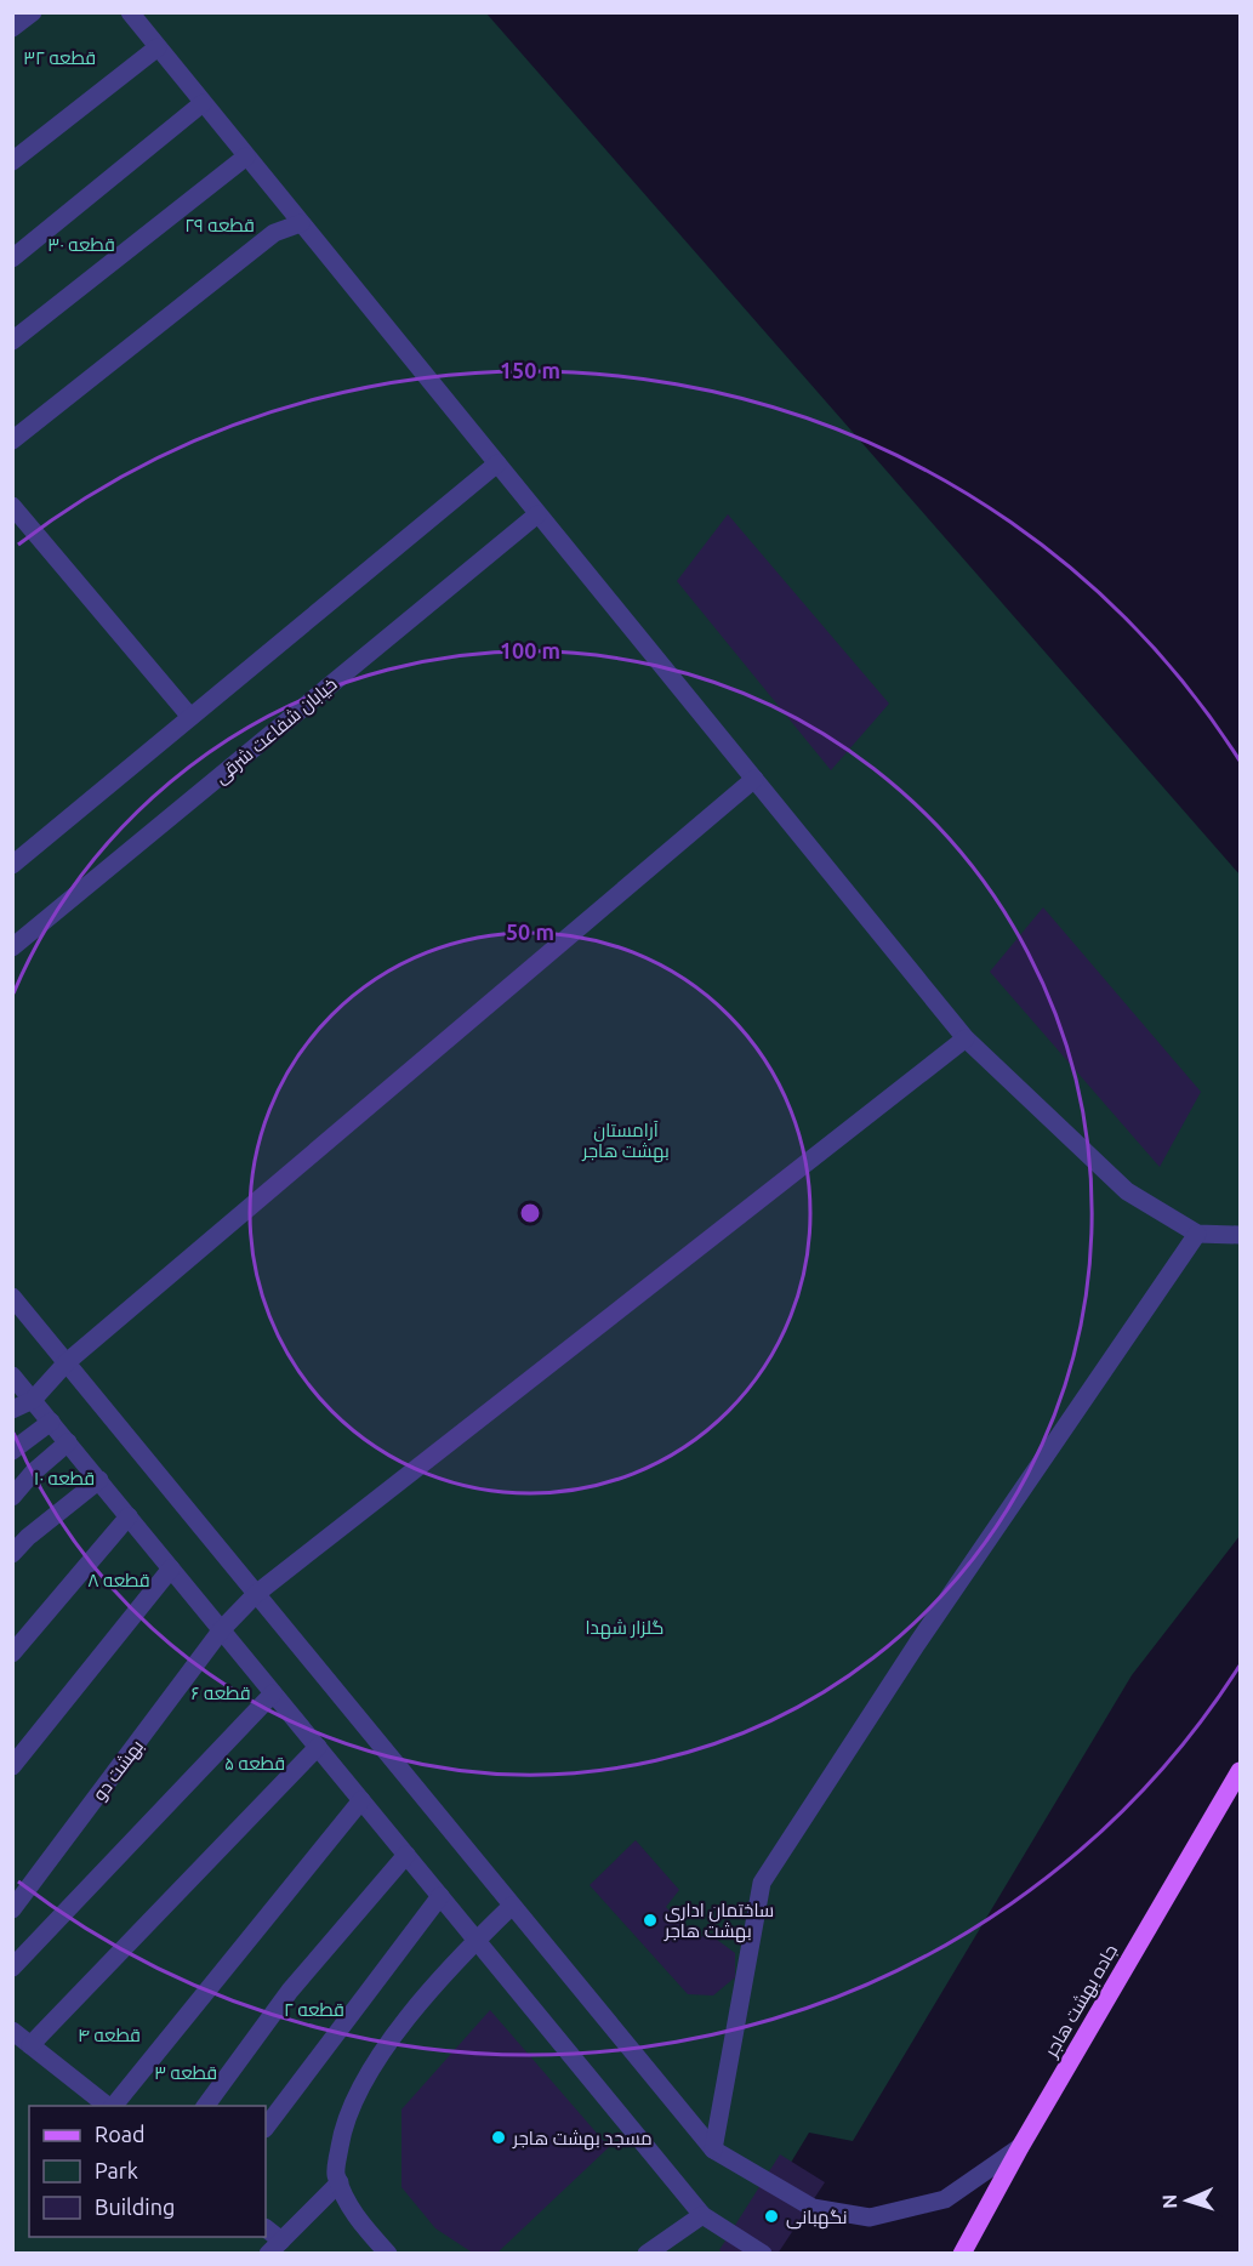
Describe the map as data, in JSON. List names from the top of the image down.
{
  "streets": {
    "main road": ["جاده بهشت هاجر"],
    "street": ["خیابان شفاعت شرقی", "بهشت دو"]
  },
  "parks": [
    "قطعه ۳۲",
    "قطعه ۲۹",
    "قطعه ۳۰",
    "آرامستان بهشت هاجر",
    "قطعه ۱۰",
    "قطعه ۸",
    "گلزار شهدا",
    "قطعه ۶",
    "قطعه ۵",
    "قطعه ۲",
    "قطعه ۴",
    "قطعه ۳"
  ],
  "places": ["ساختمان اداری بهشت هاجر", "مسجد بهشت هاجر", "نگهبانی"],
  "legend": ["Road", "Park", "Building"],
  "north": "left",
  "rings": ["150 m", "100 m", "50 m"]
}
